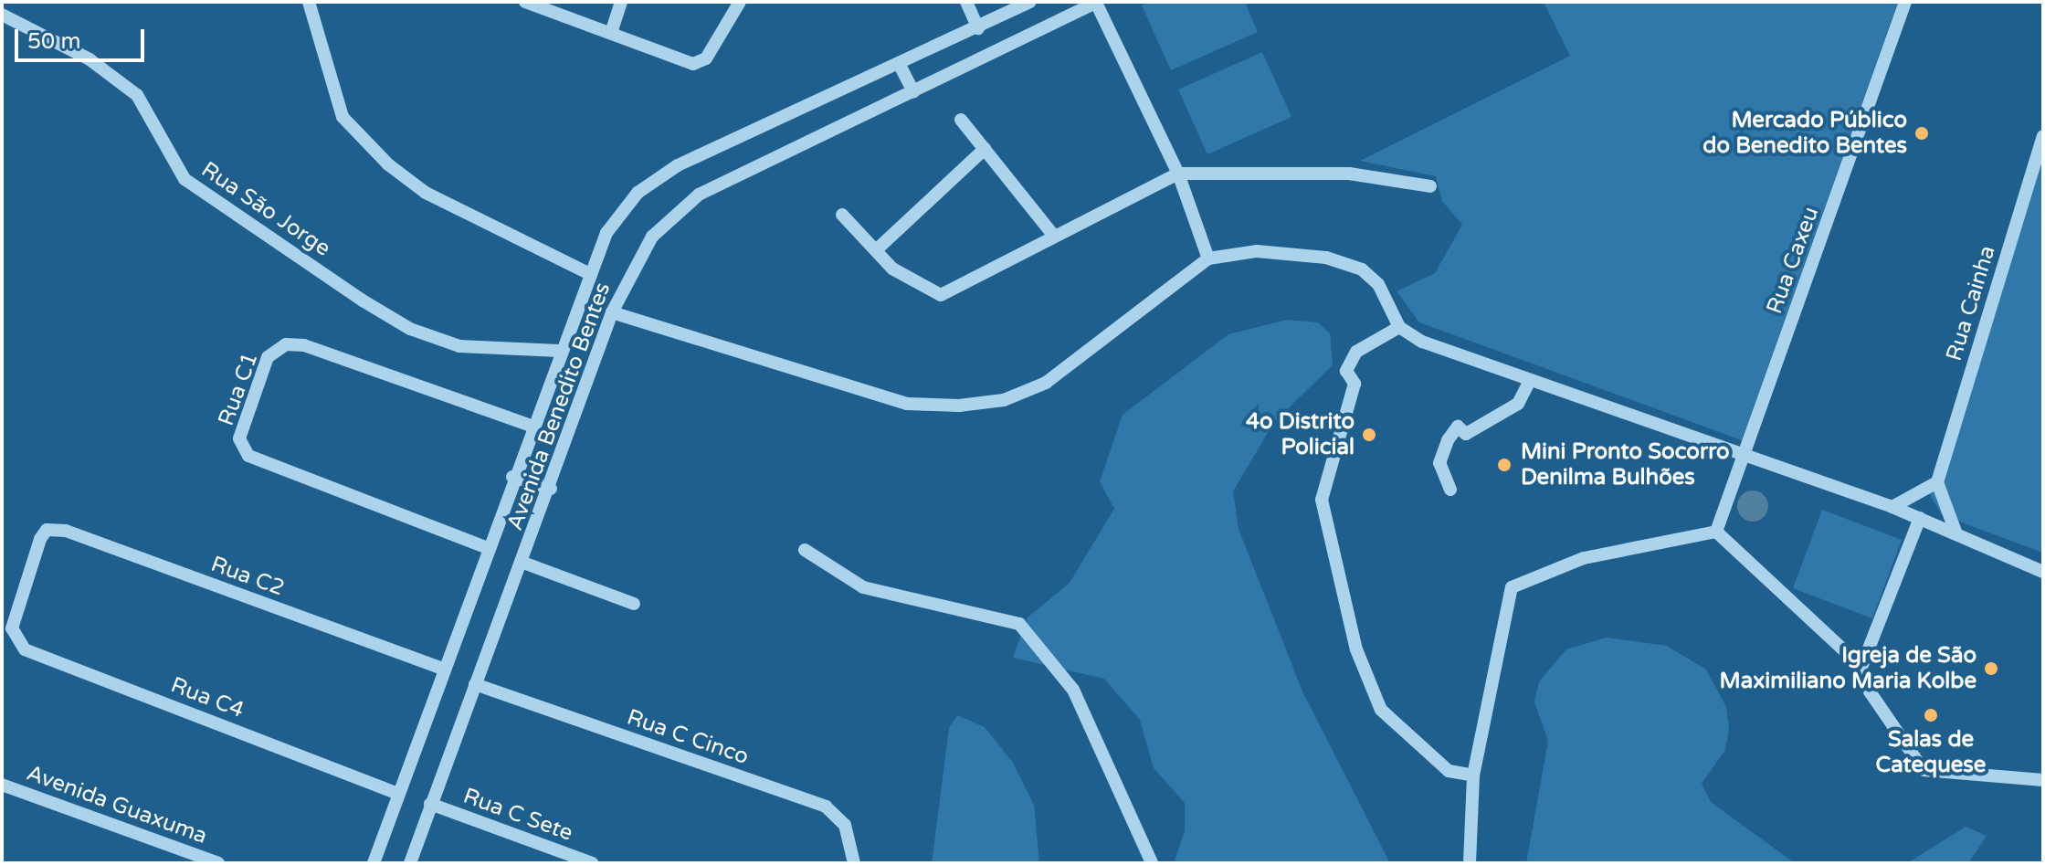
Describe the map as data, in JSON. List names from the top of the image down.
{
  "streets": {
    "street": [
      "Rua São Jorge",
      "Rua Caxeu",
      "Rua Cainha",
      "Rua C1",
      "Avenida Benedito Bentes",
      "Rua C2",
      "Rua C4",
      "Rua C Cinco",
      "Avenida Guaxuma",
      "Rua C Sete"
    ]
  },
  "crossings": [
    ["Rua São Jorge", "Avenida Benedito Bentes"],
    ["Rua C1", "Avenida Benedito Bentes"],
    ["Avenida Benedito Bentes", "Rua C2"],
    ["Avenida Benedito Bentes", "Rua C4"],
    ["Avenida Benedito Bentes", "Rua C Cinco"],
    ["Avenida Benedito Bentes", "Rua C Sete"],
    ["Rua C2", "Rua C4"]
  ],
  "places": [
    "Mercado Público do Benedito Bentes",
    "4o Distrito Policial",
    "Mini Pronto Socorro Denilma Bulhões",
    "Igreja de São Maximiliano Maria Kolbe",
    "Salas de Catequese"
  ],
  "scale_bar": "50 m"
}
